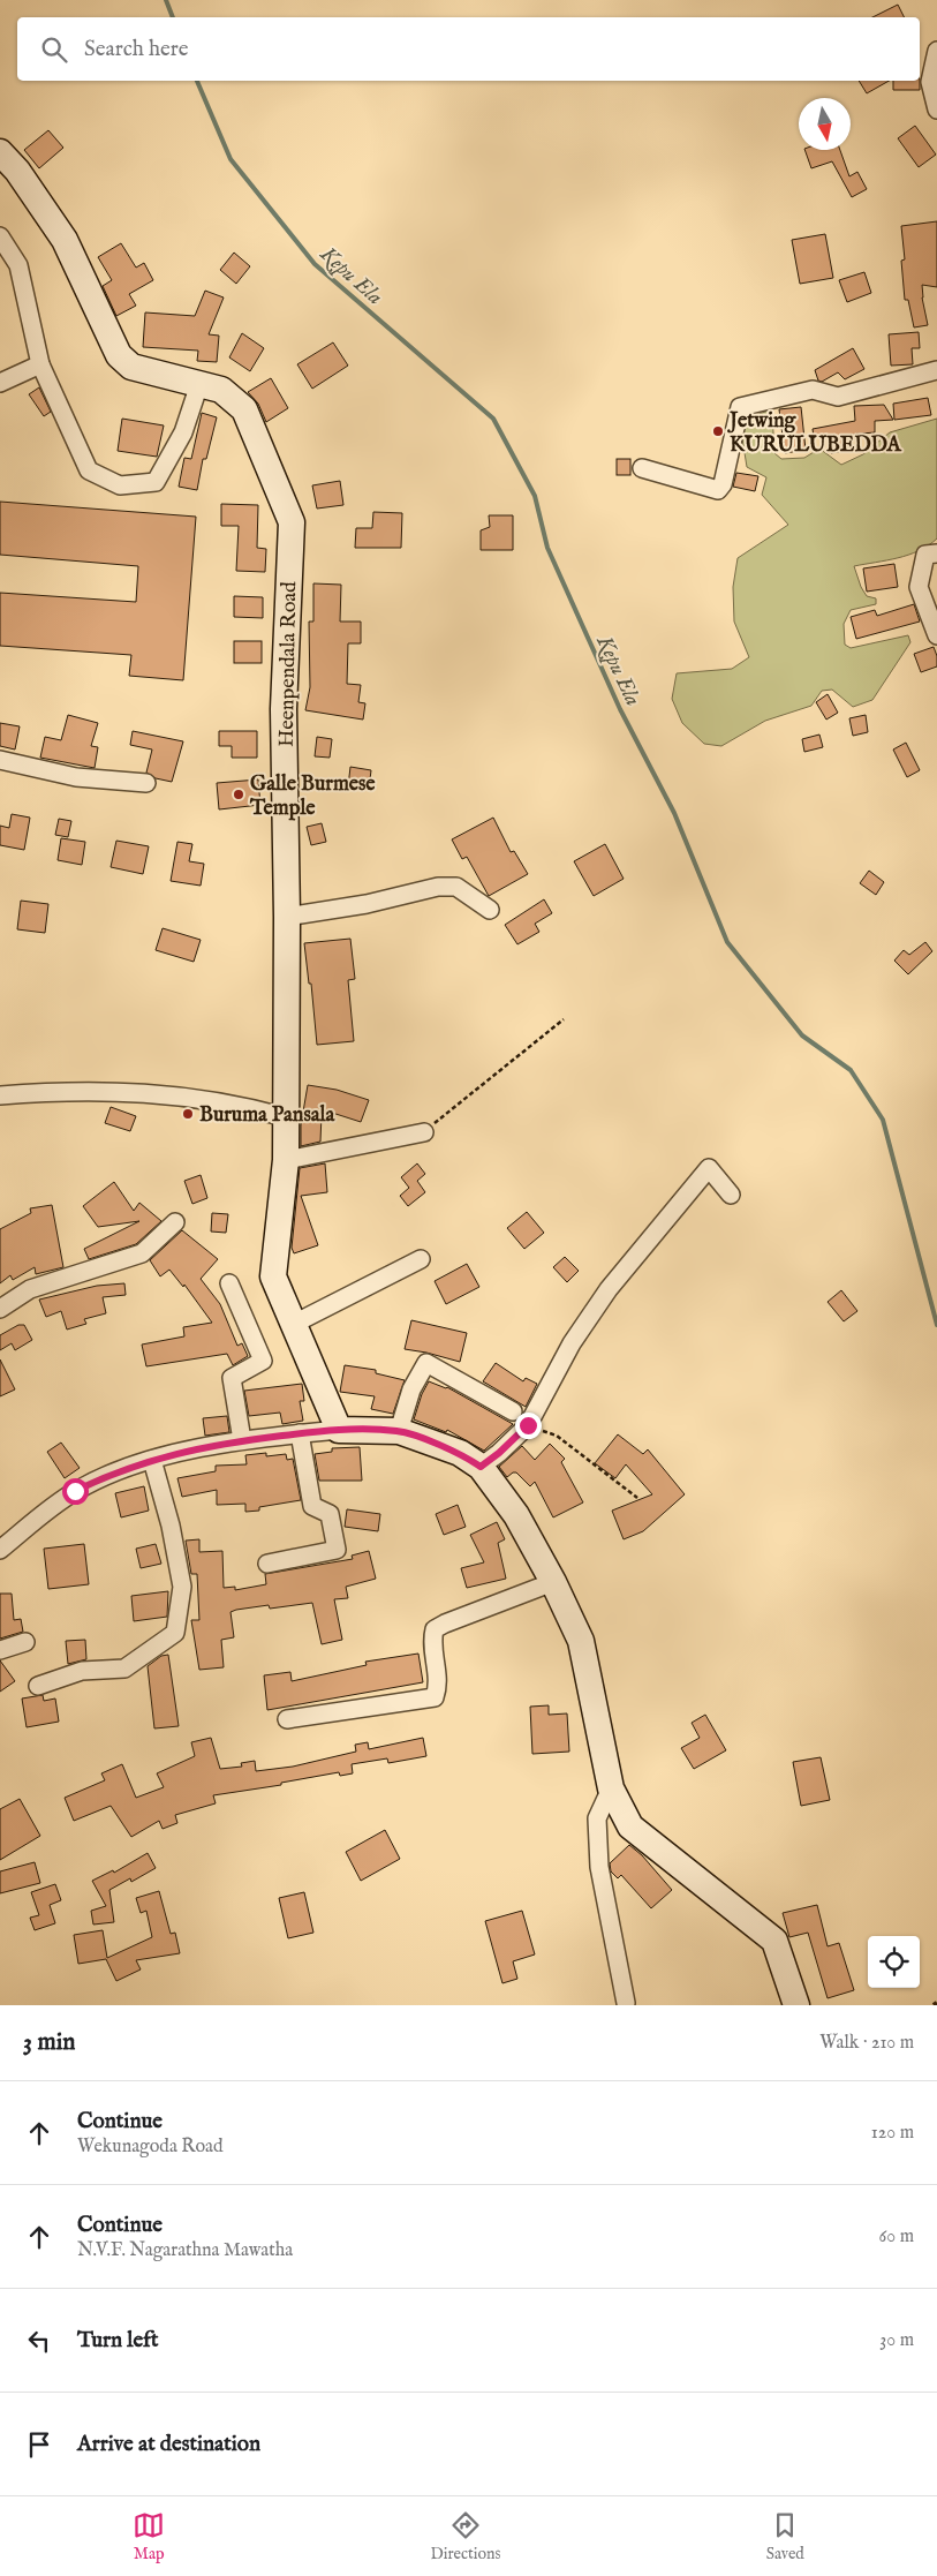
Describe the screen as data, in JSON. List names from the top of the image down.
{
  "streets": {
    "street": ["Heenpendala Road"]
  },
  "water": ["Kepu Ela"],
  "places": ["Jetwing KURULUBEDDA", "Galle Burmese Temple", "Buruma Pansala"],
  "north": "bottom",
  "page": {
    "search": "Search here",
    "heading": ["3 min", "Walk · 210 m"],
    "list": [
      ["Continue", "Wekunagoda Road", "120 m"],
      ["Continue", "N.V.F. Nagarathna Mawatha", "60 m"],
      ["Turn left", "30 m"],
      "Arrive at destination"
    ],
    "nav": ["Map", "Directions", "Saved"]
  }
}
